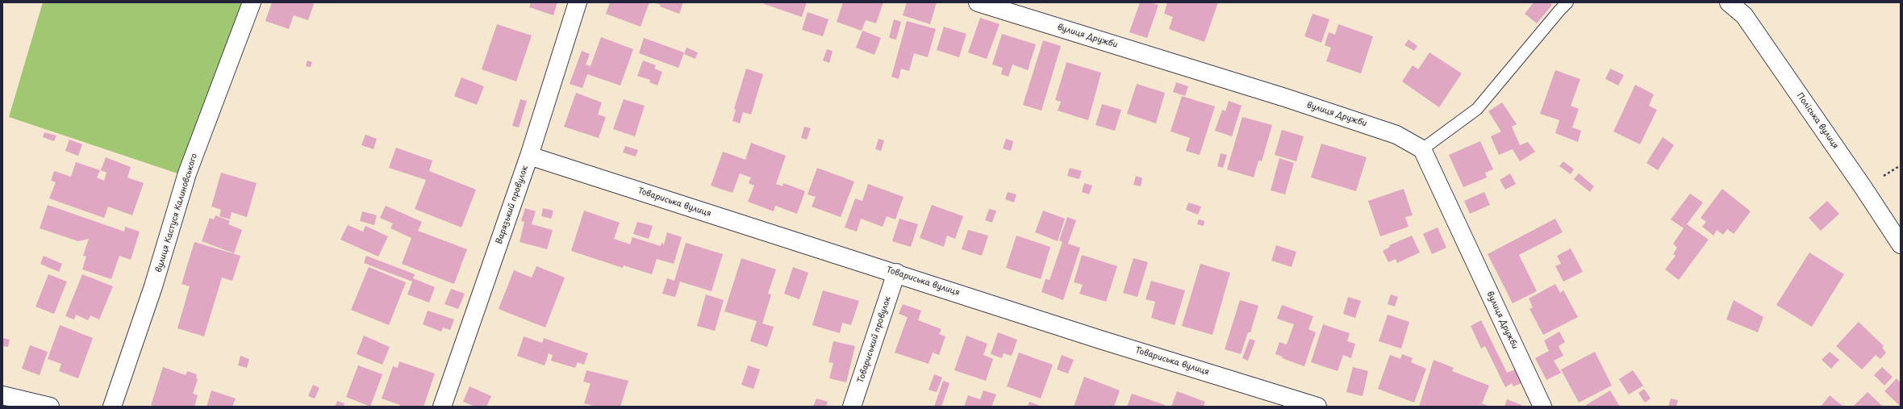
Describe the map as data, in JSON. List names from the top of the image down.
{
  "streets": {
    "street": [
      "вулиця Дружби",
      "Поліська вулиця",
      "Товариська вулиця",
      "Варязький провулок",
      "вулиця Кастуся Калиновського",
      "Товариський провулок"
    ]
  },
  "crossings": [
    ["Товариська вулиця", "Варязький провулок"],
    ["Товариська вулиця", "Товариський провулок"]
  ]
}
